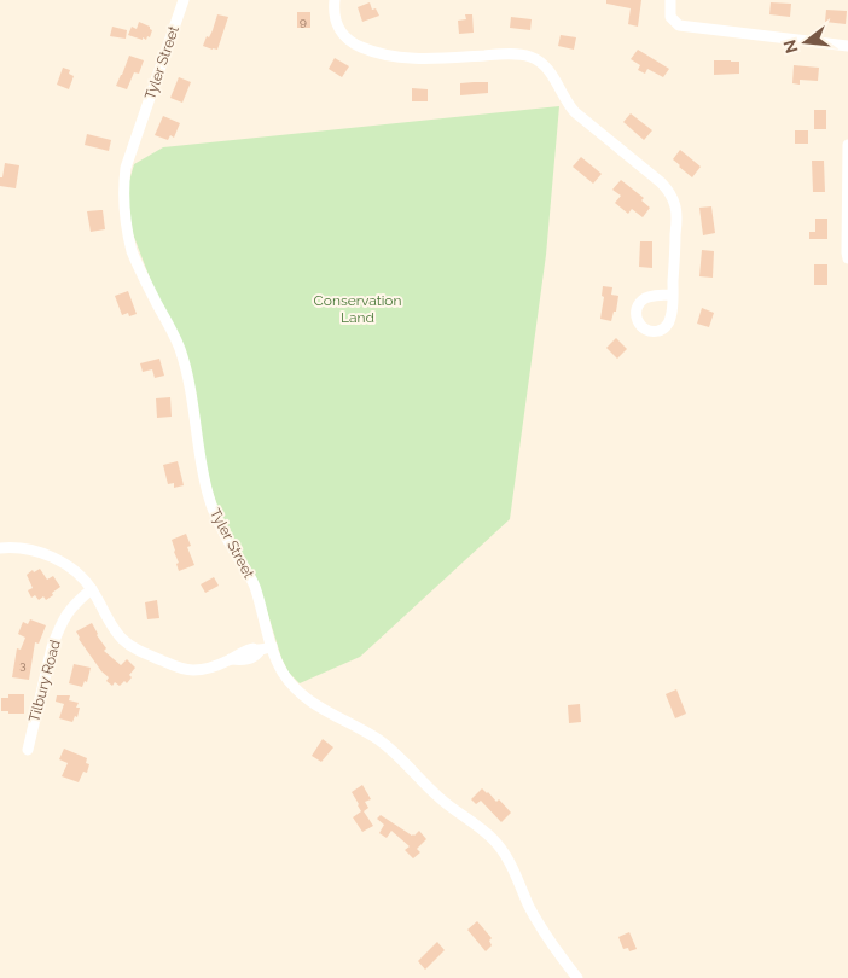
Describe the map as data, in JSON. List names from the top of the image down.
{
  "streets": {
    "street": ["Tyler Street", "Tilbury Road"]
  },
  "parks": ["Conservation Land"],
  "house_numbers": ["9", "3"],
  "north": "left"
}
